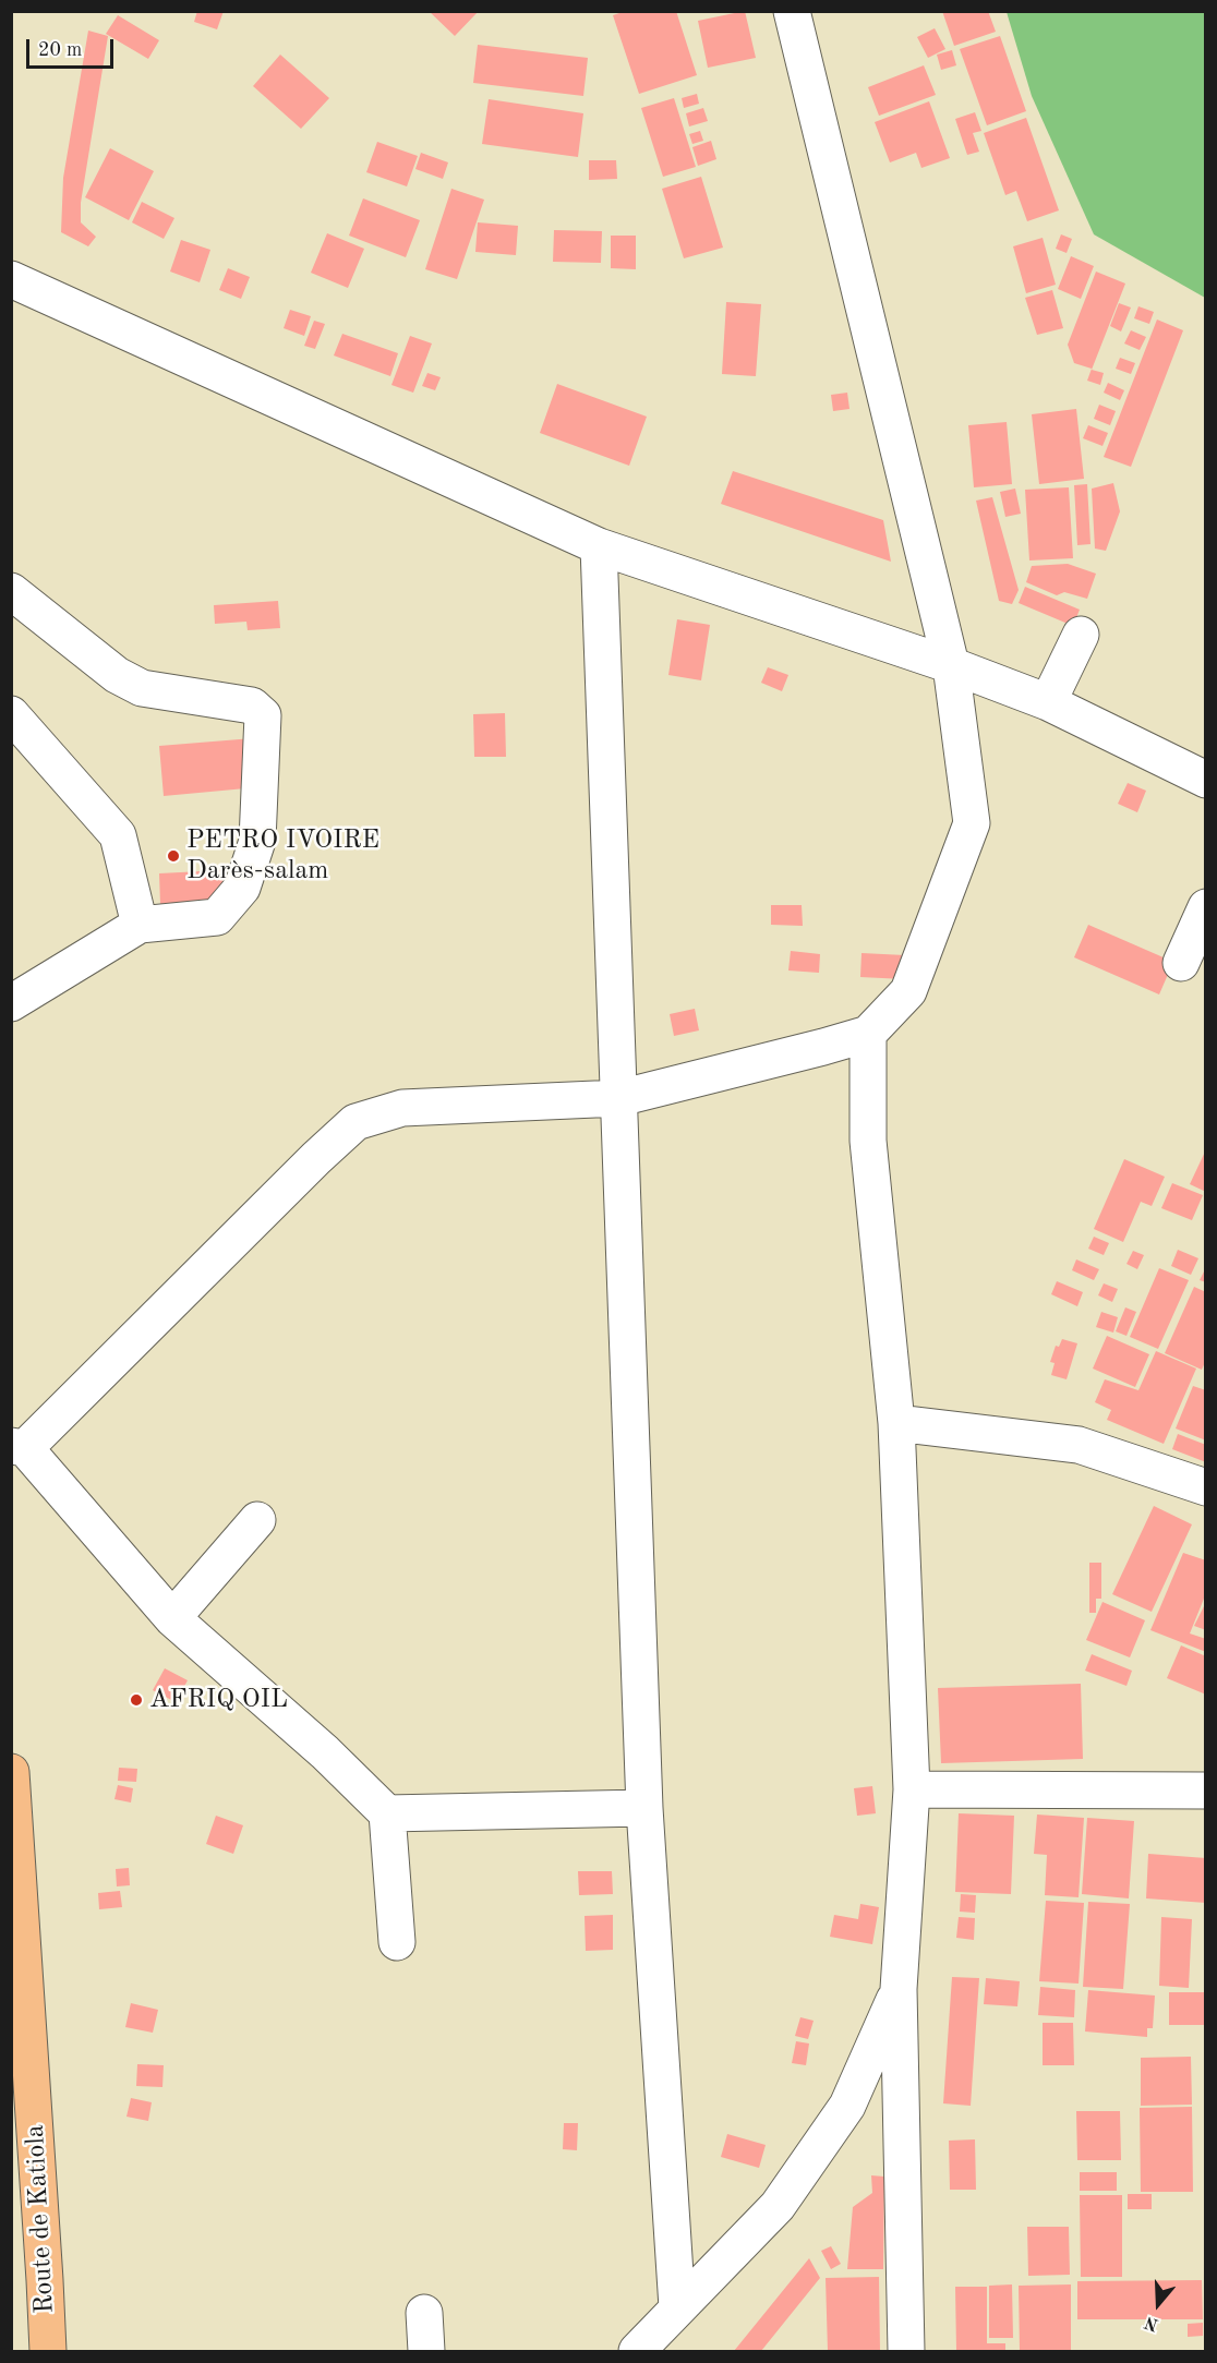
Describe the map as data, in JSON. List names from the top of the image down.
{
  "streets": {
    "highway": ["Route de Katiola"]
  },
  "places": ["PETRO IVOIRE Darès-salam", "AFRIQ OIL"],
  "scale_bar": "20 m",
  "north": "bottom"
}
